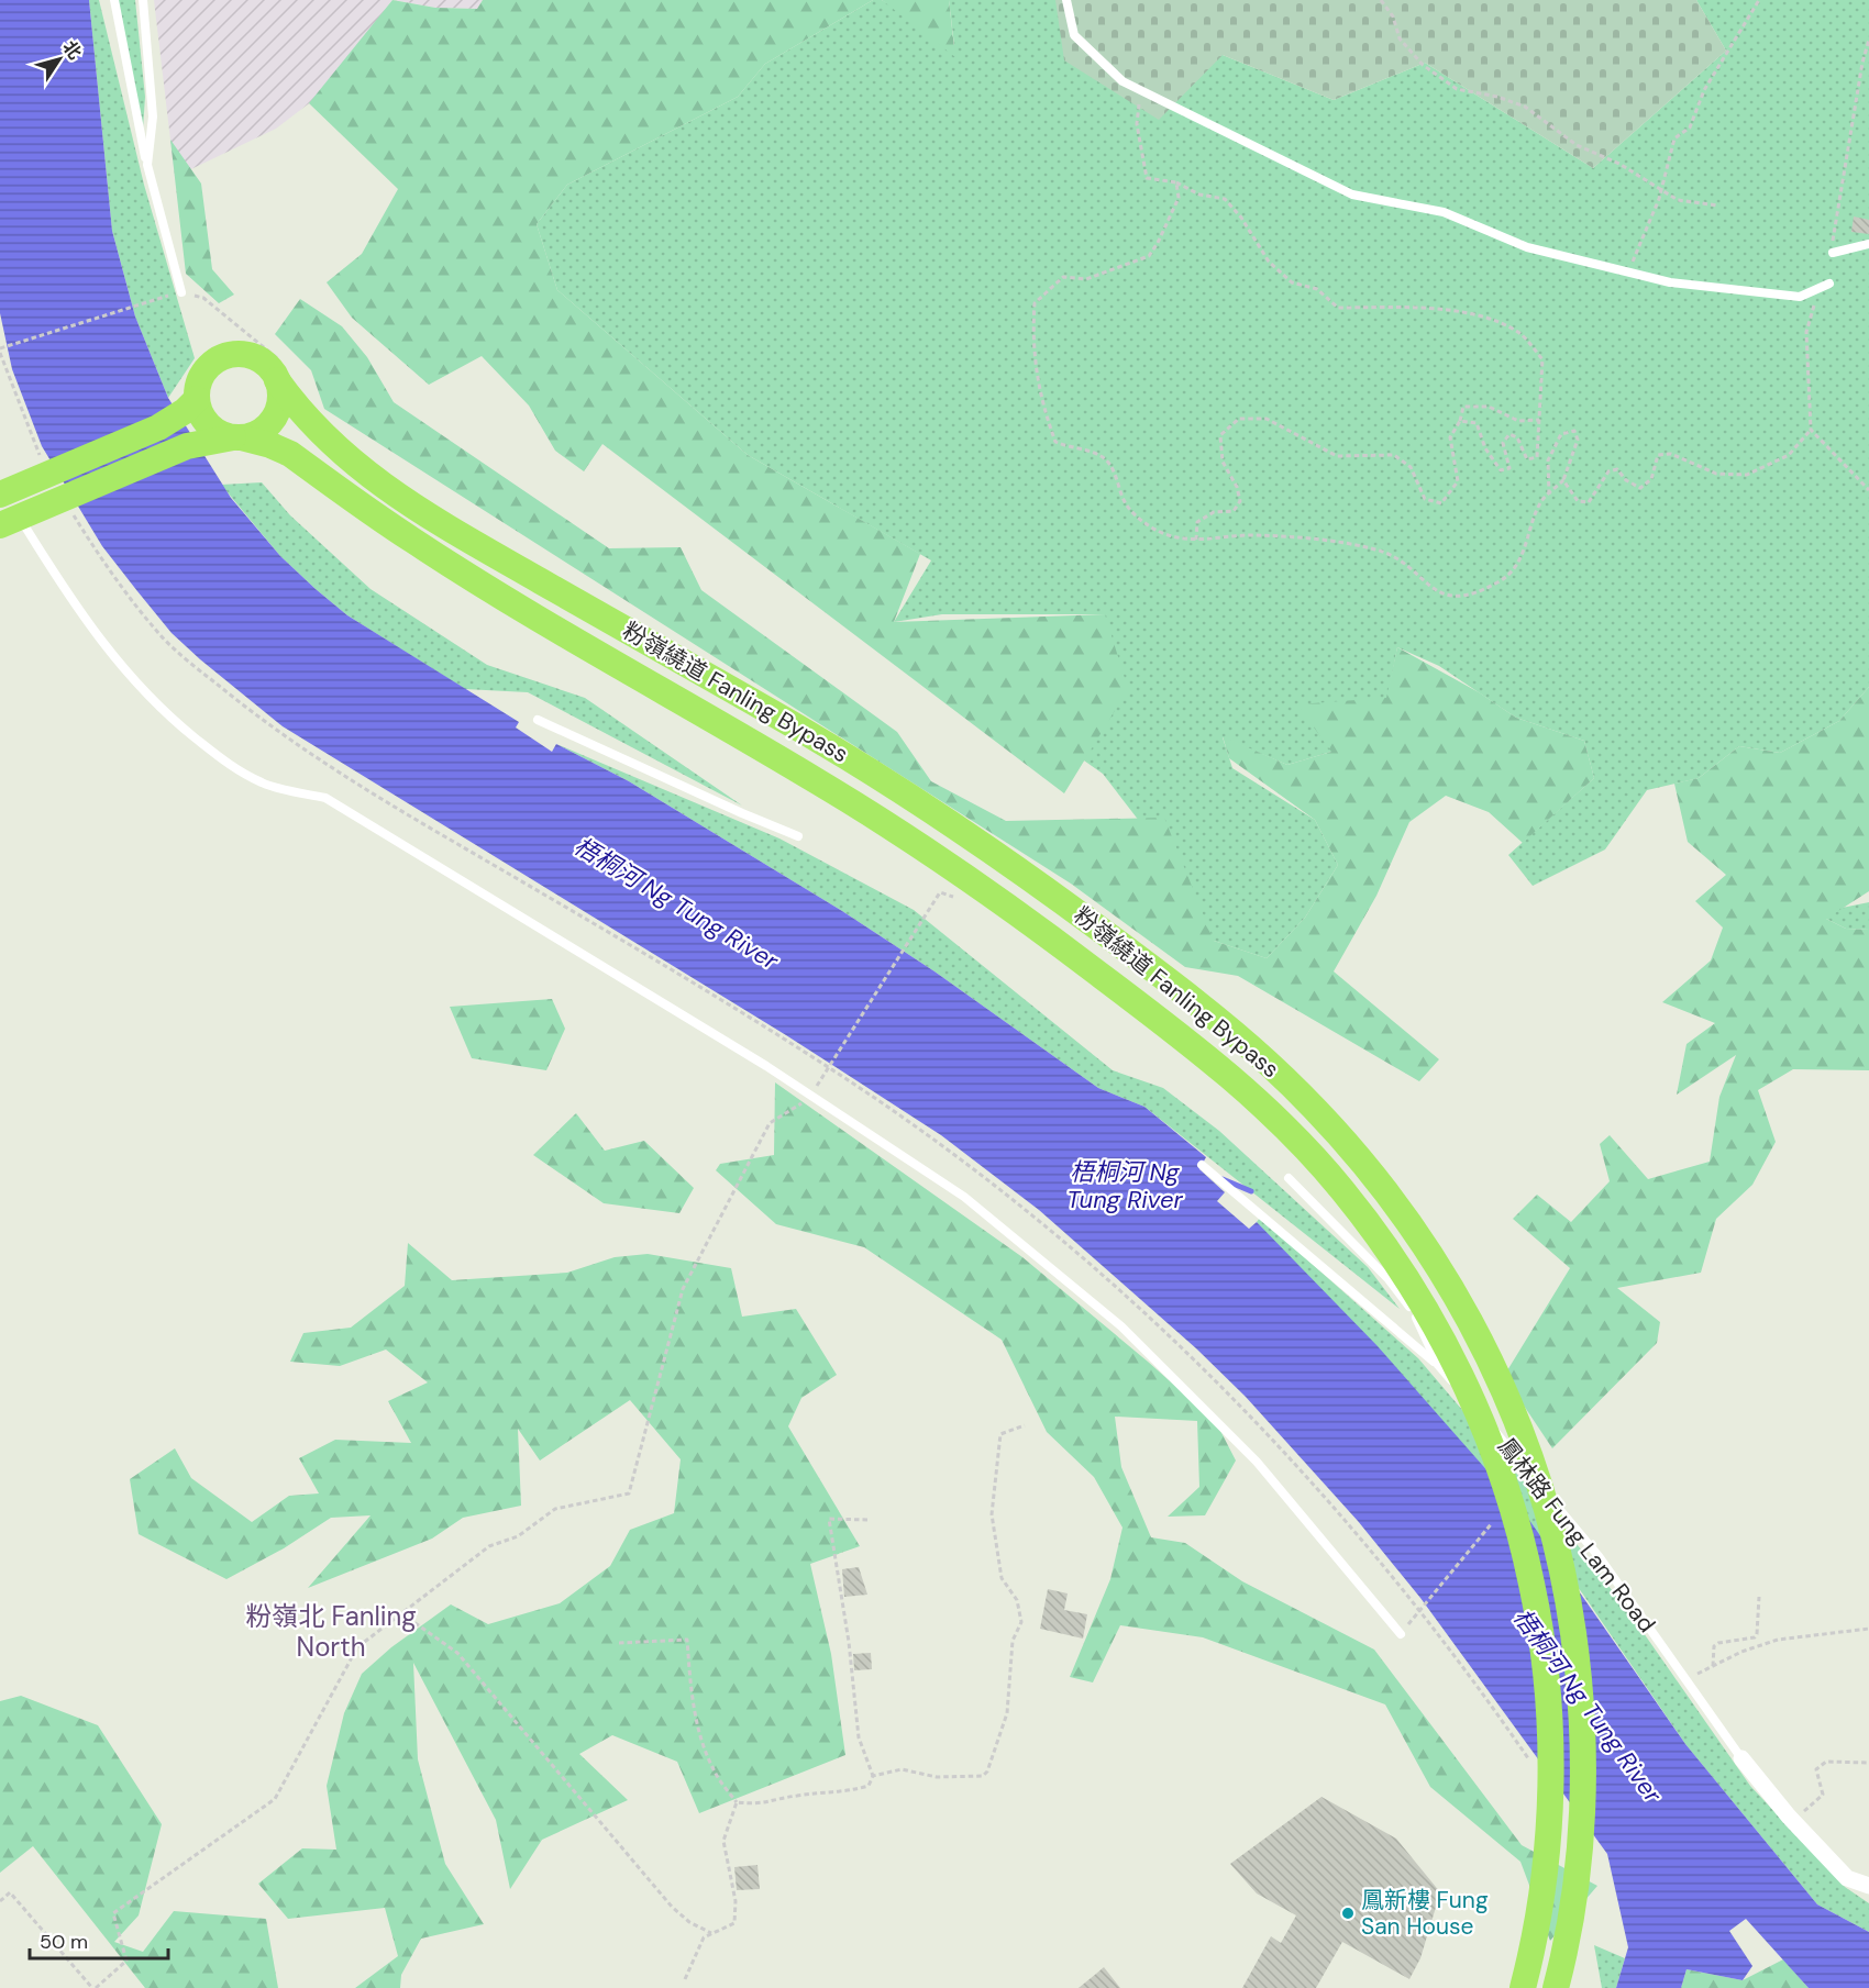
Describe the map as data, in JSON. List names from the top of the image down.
{
  "streets": {
    "main road": ["粉嶺繞道 Fanling Bypass"],
    "street": ["鳳林路 Fung Lam Road"]
  },
  "districts": ["粉嶺北 Fanling North"],
  "water": ["梧桐河 Ng Tung River"],
  "places": ["鳳新樓 Fung San House"],
  "scale_bar": "50 m",
  "north": "top right"
}
